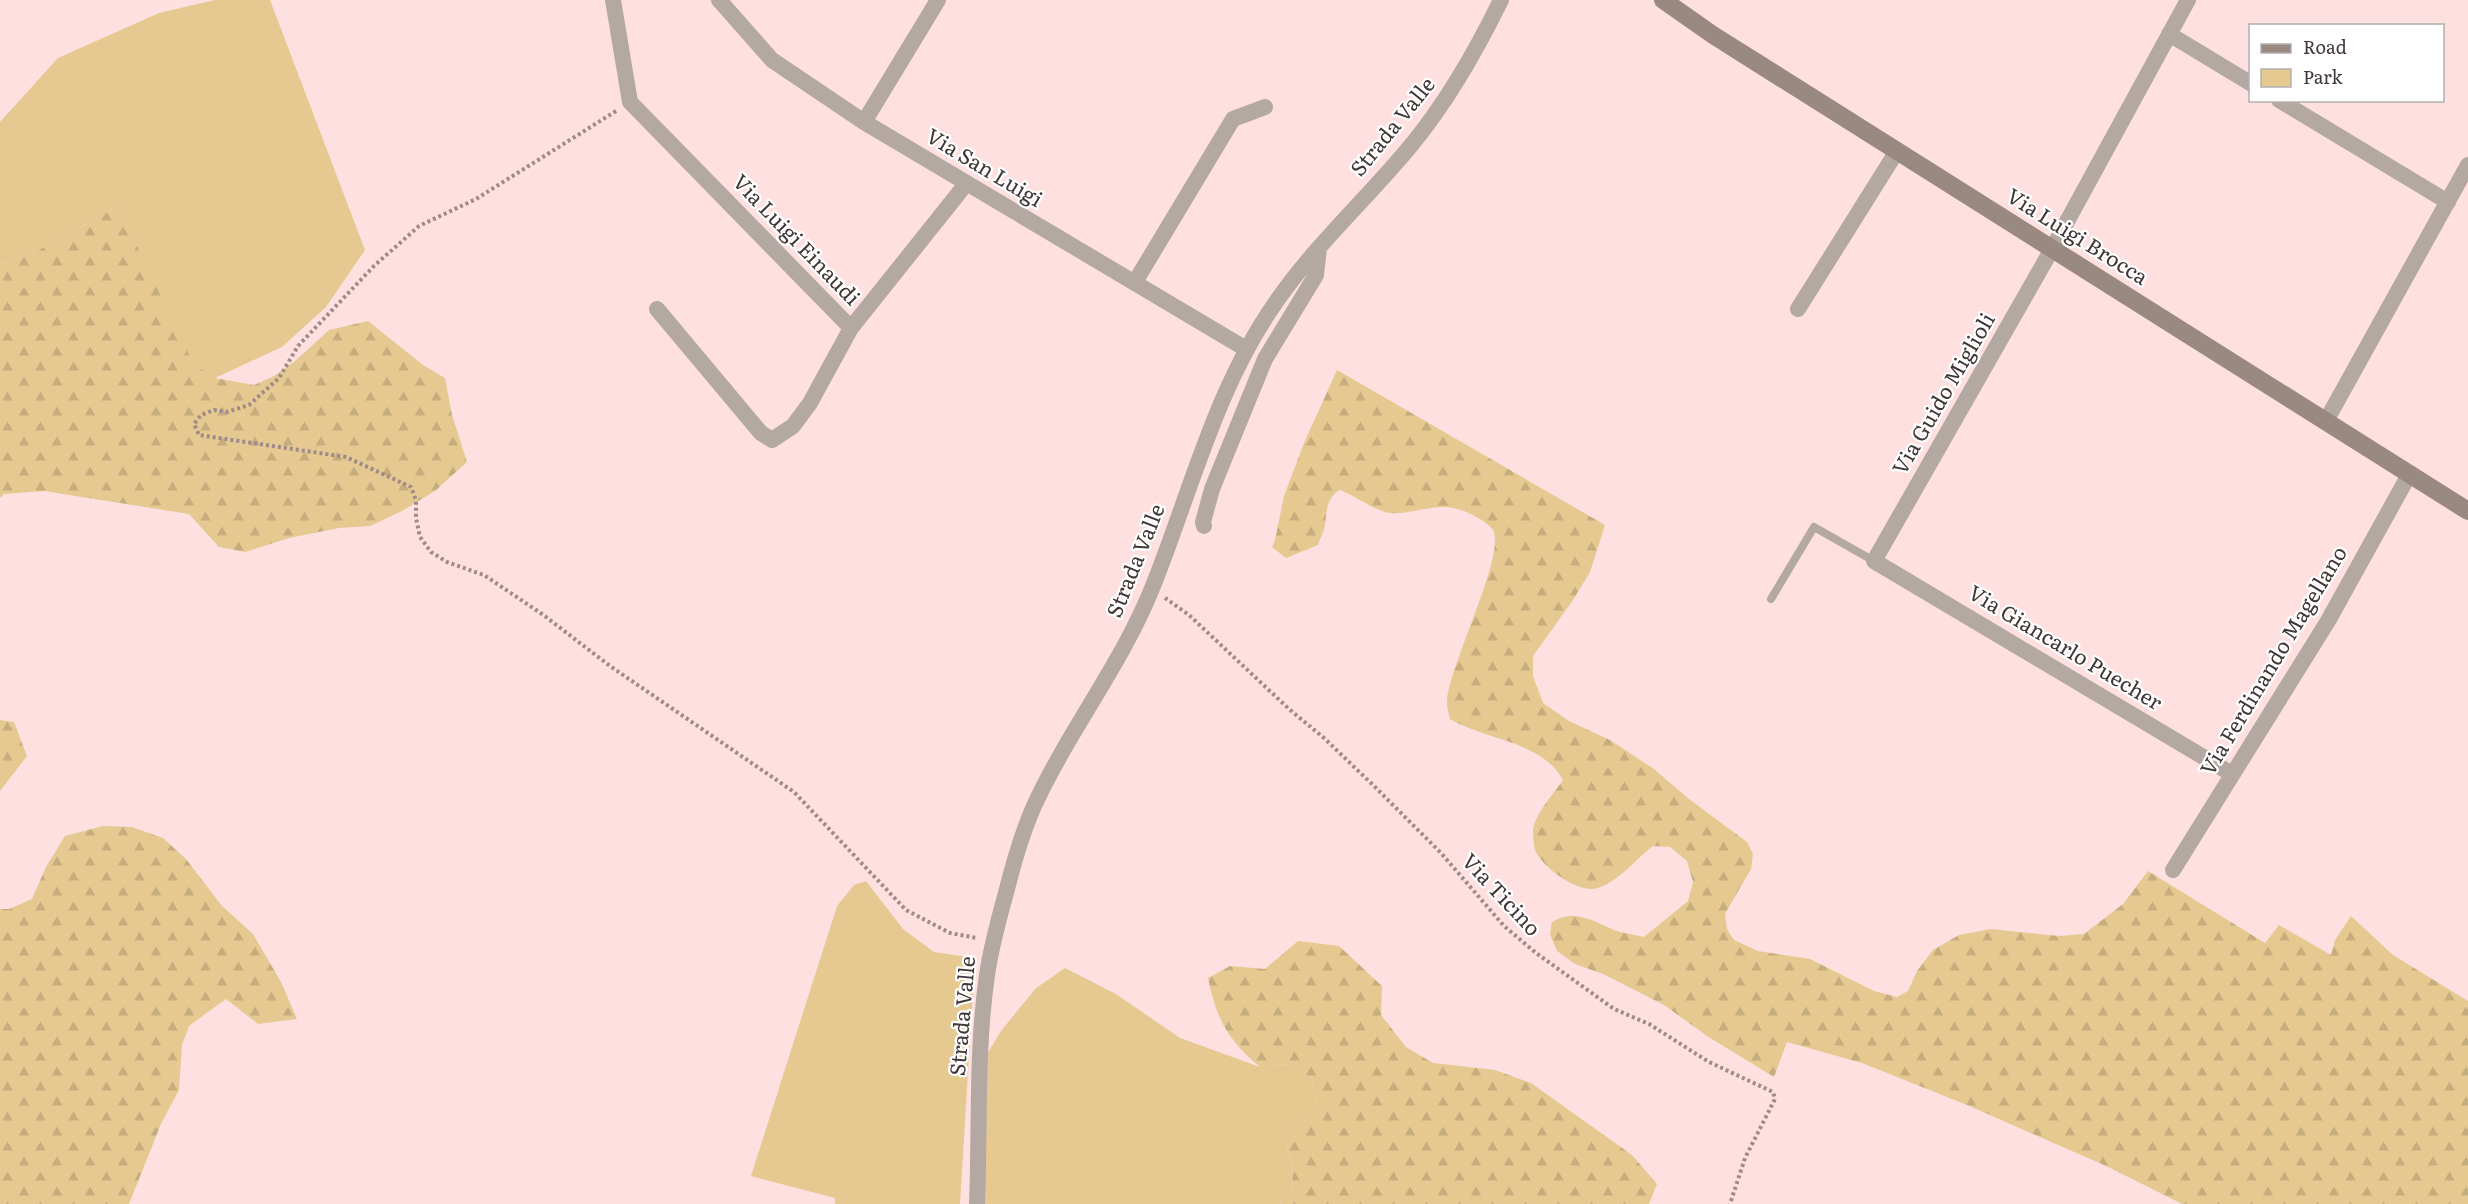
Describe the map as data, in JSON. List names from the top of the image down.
{
  "streets": {
    "street": [
      "Strada Valle",
      "Via San Luigi",
      "Via Luigi Brocca",
      "Via Luigi Einaudi",
      "Via Guido Miglioli",
      "Via Giancarlo Puecher",
      "Via Ferdinando Magellano"
    ],
    "path": ["Via Ticino"]
  },
  "crossings": [
    ["Strada Valle", "Via San Luigi"],
    ["Strada Valle", "Via Ticino"],
    ["Via San Luigi", "Via Luigi Einaudi"],
    ["Via Luigi Brocca", "Via Guido Miglioli"],
    ["Via Luigi Brocca", "Via Ferdinando Magellano"],
    ["Via Guido Miglioli", "Via Giancarlo Puecher"],
    ["Via Giancarlo Puecher", "Via Ferdinando Magellano"]
  ],
  "legend": ["Road", "Park"]
}
